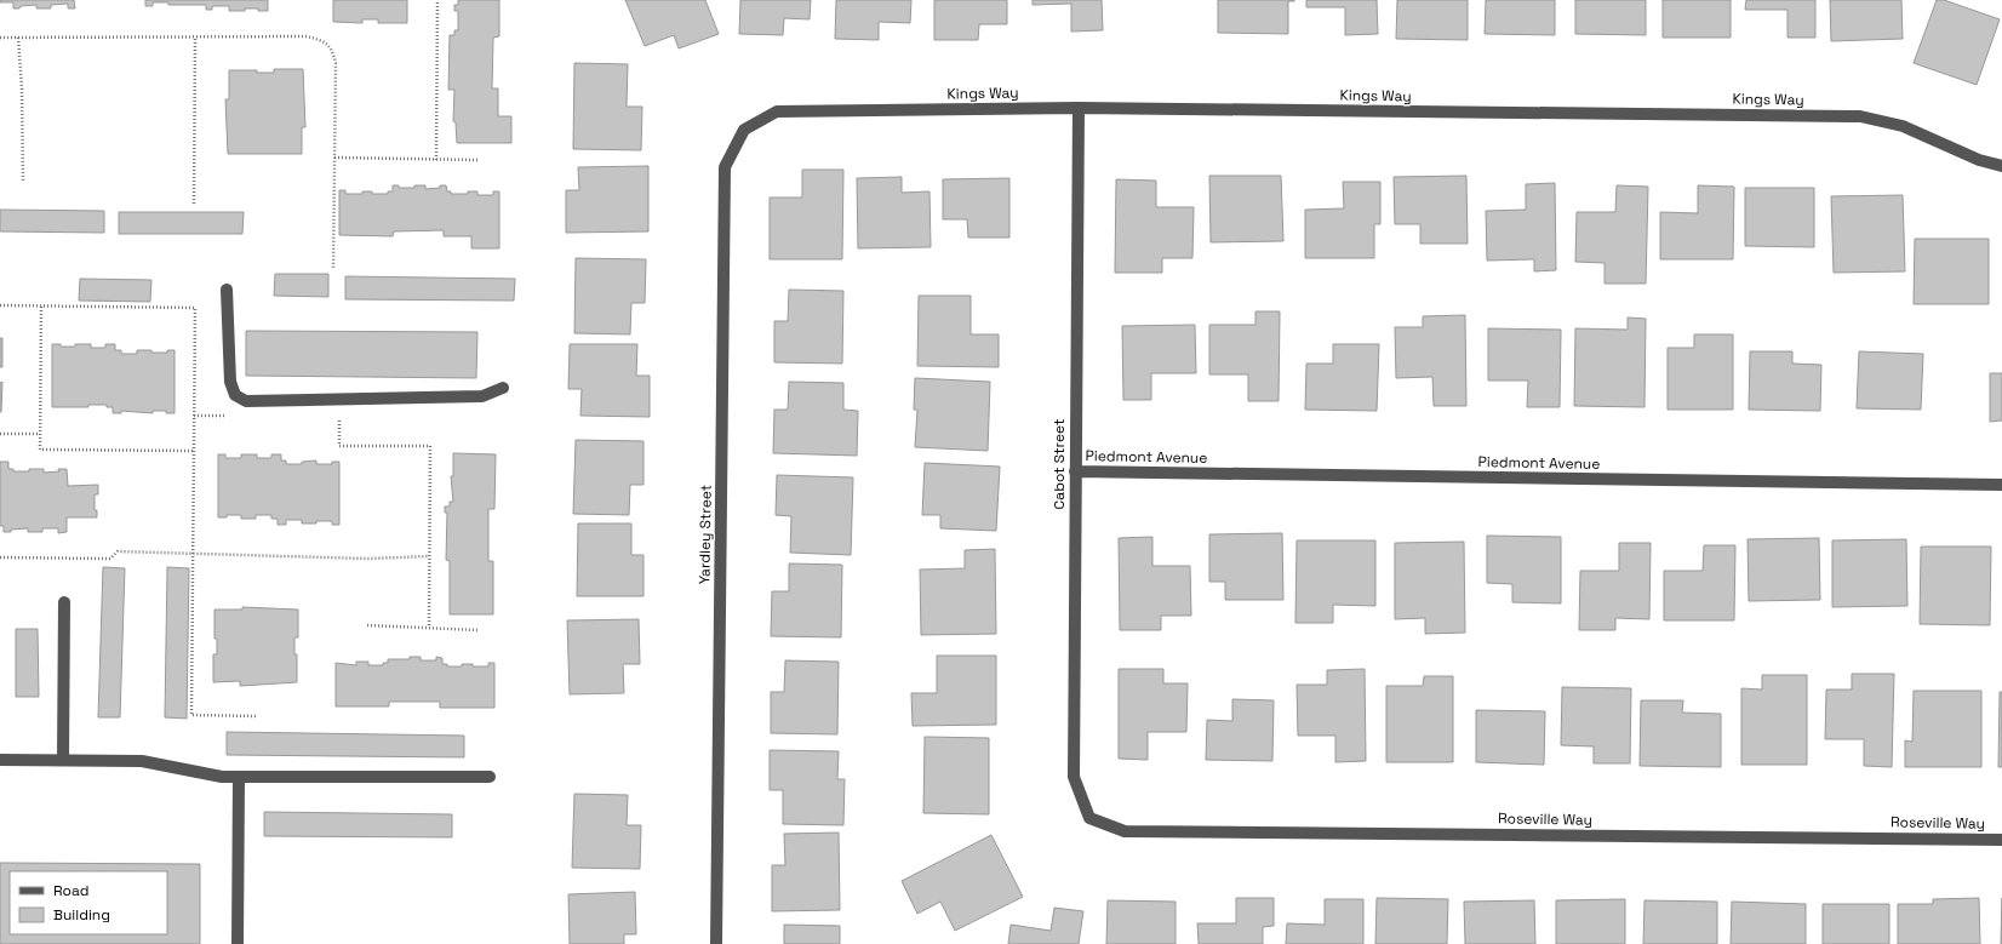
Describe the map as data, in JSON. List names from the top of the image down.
{
  "streets": {
    "street": [
      "Kings Way",
      "Piedmont Avenue",
      "Cabot Street",
      "Yardley Street",
      "Roseville Way"
    ]
  },
  "crossings": [
    ["Kings Way", "Cabot Street"],
    ["Kings Way", "Yardley Street"],
    ["Piedmont Avenue", "Cabot Street"],
    ["Cabot Street", "Roseville Way"]
  ],
  "legend": ["Road", "Building"]
}
